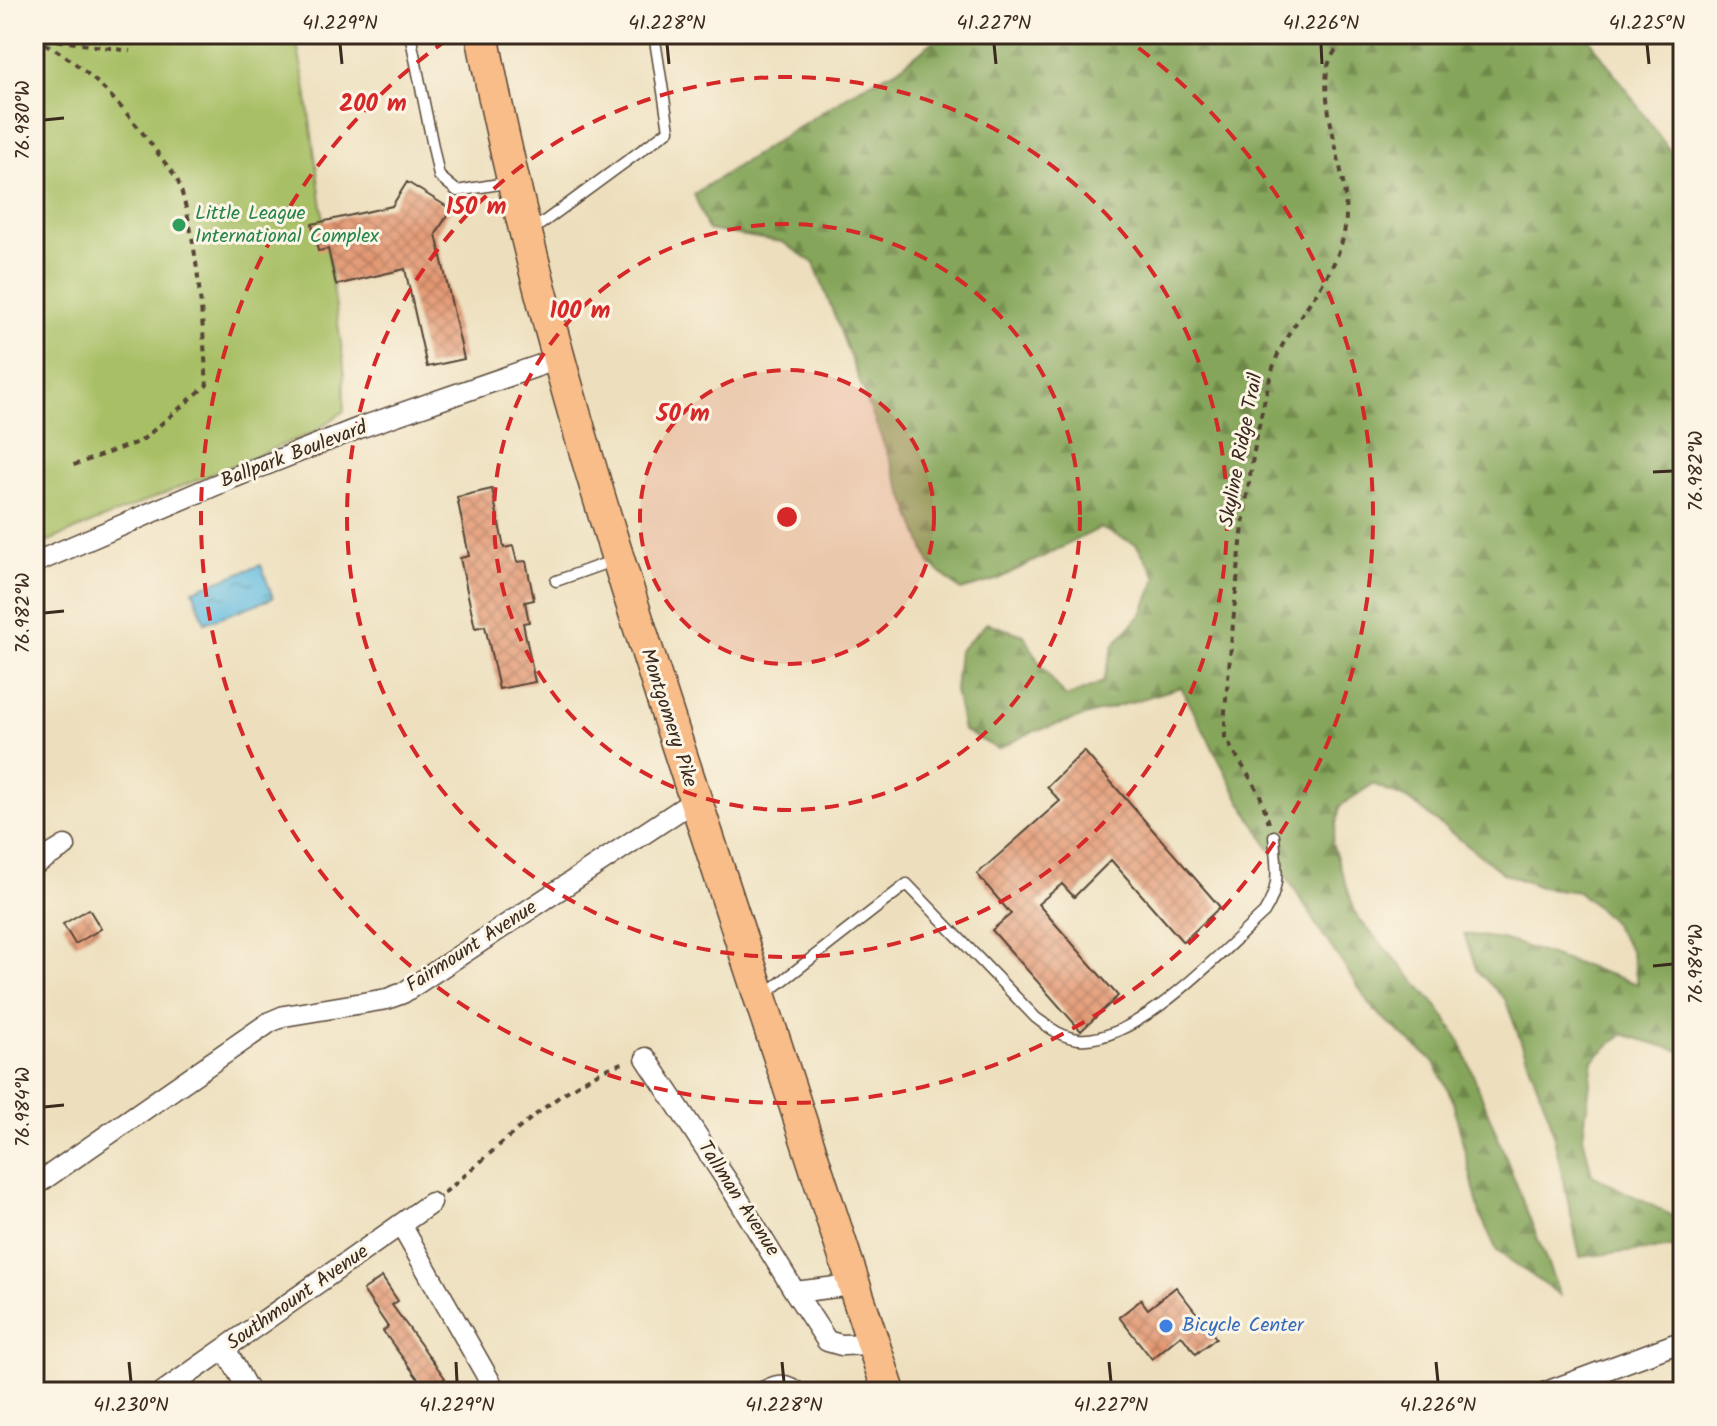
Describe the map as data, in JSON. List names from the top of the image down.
{
  "streets": {
    "highway": ["Montgomery Pike"],
    "street": [
      "Ballpark Boulevard",
      "Fairmount Avenue",
      "Tallman Avenue",
      "Southmount Avenue"
    ],
    "path": ["Skyline Ridge Trail"]
  },
  "crossings": [
    ["Ballpark Boulevard", "Montgomery Pike"],
    ["Montgomery Pike", "Fairmount Avenue"],
    ["Montgomery Pike", "Tallman Avenue"]
  ],
  "places": ["Little League International Complex", "Bicycle Center"],
  "coordinates": [
    "41.229°N",
    "41.228°N",
    "41.227°N",
    "41.226°N",
    "41.225°N",
    "76.980°W",
    "76.982°W",
    "76.984°W",
    "41.230°N"
  ],
  "rings": [
    "200 m",
    "150 m",
    "100 m",
    "50 m"
  ]
}
